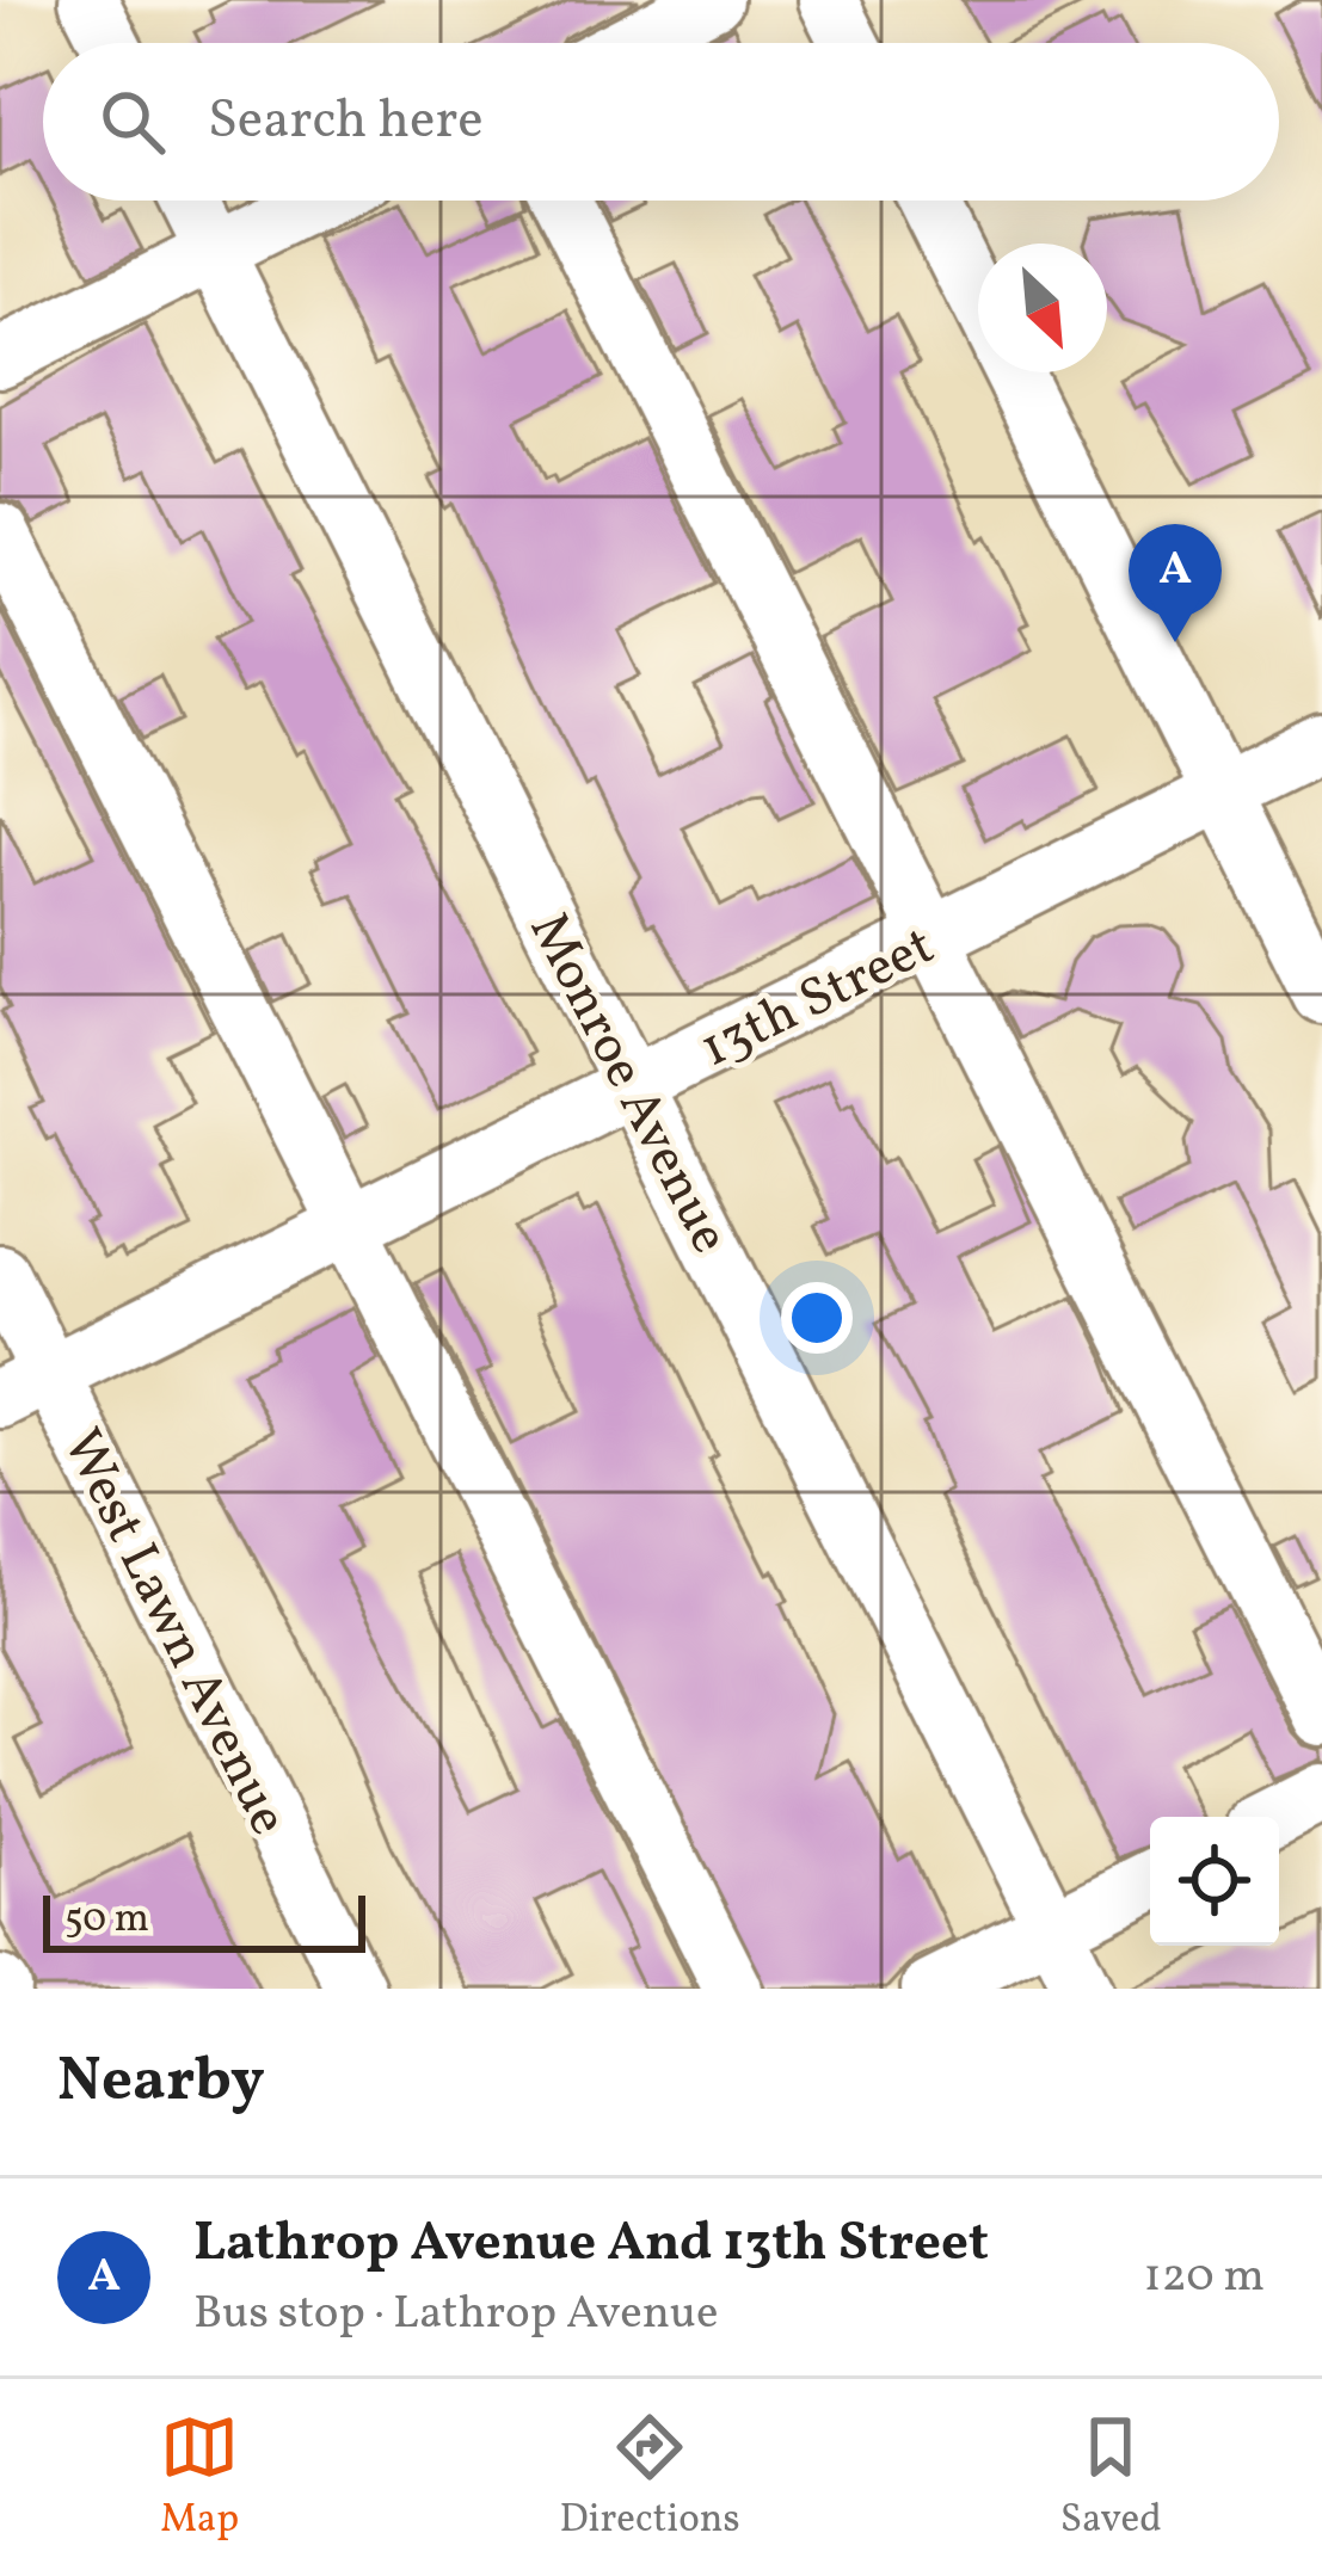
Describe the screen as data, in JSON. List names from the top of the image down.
{
  "streets": {
    "street": ["13th Street", "Monroe Avenue", "West Lawn Avenue"]
  },
  "crossings": [
    ["13th Street", "Monroe Avenue"],
    ["13th Street", "West Lawn Avenue"]
  ],
  "scale_bar": "50 m",
  "north": "bottom right",
  "page": {
    "search": "Search here",
    "pins": "A",
    "scale": "50 m",
    "heading": "Nearby",
    "list": [
      {
        "mark": "A",
        "name": "Lathrop Avenue And 13th Street",
        "note": "Bus stop · Lathrop Avenue",
        "value": "120 m"
      }
    ],
    "nav": ["Map", "Directions", "Saved"]
  }
}
